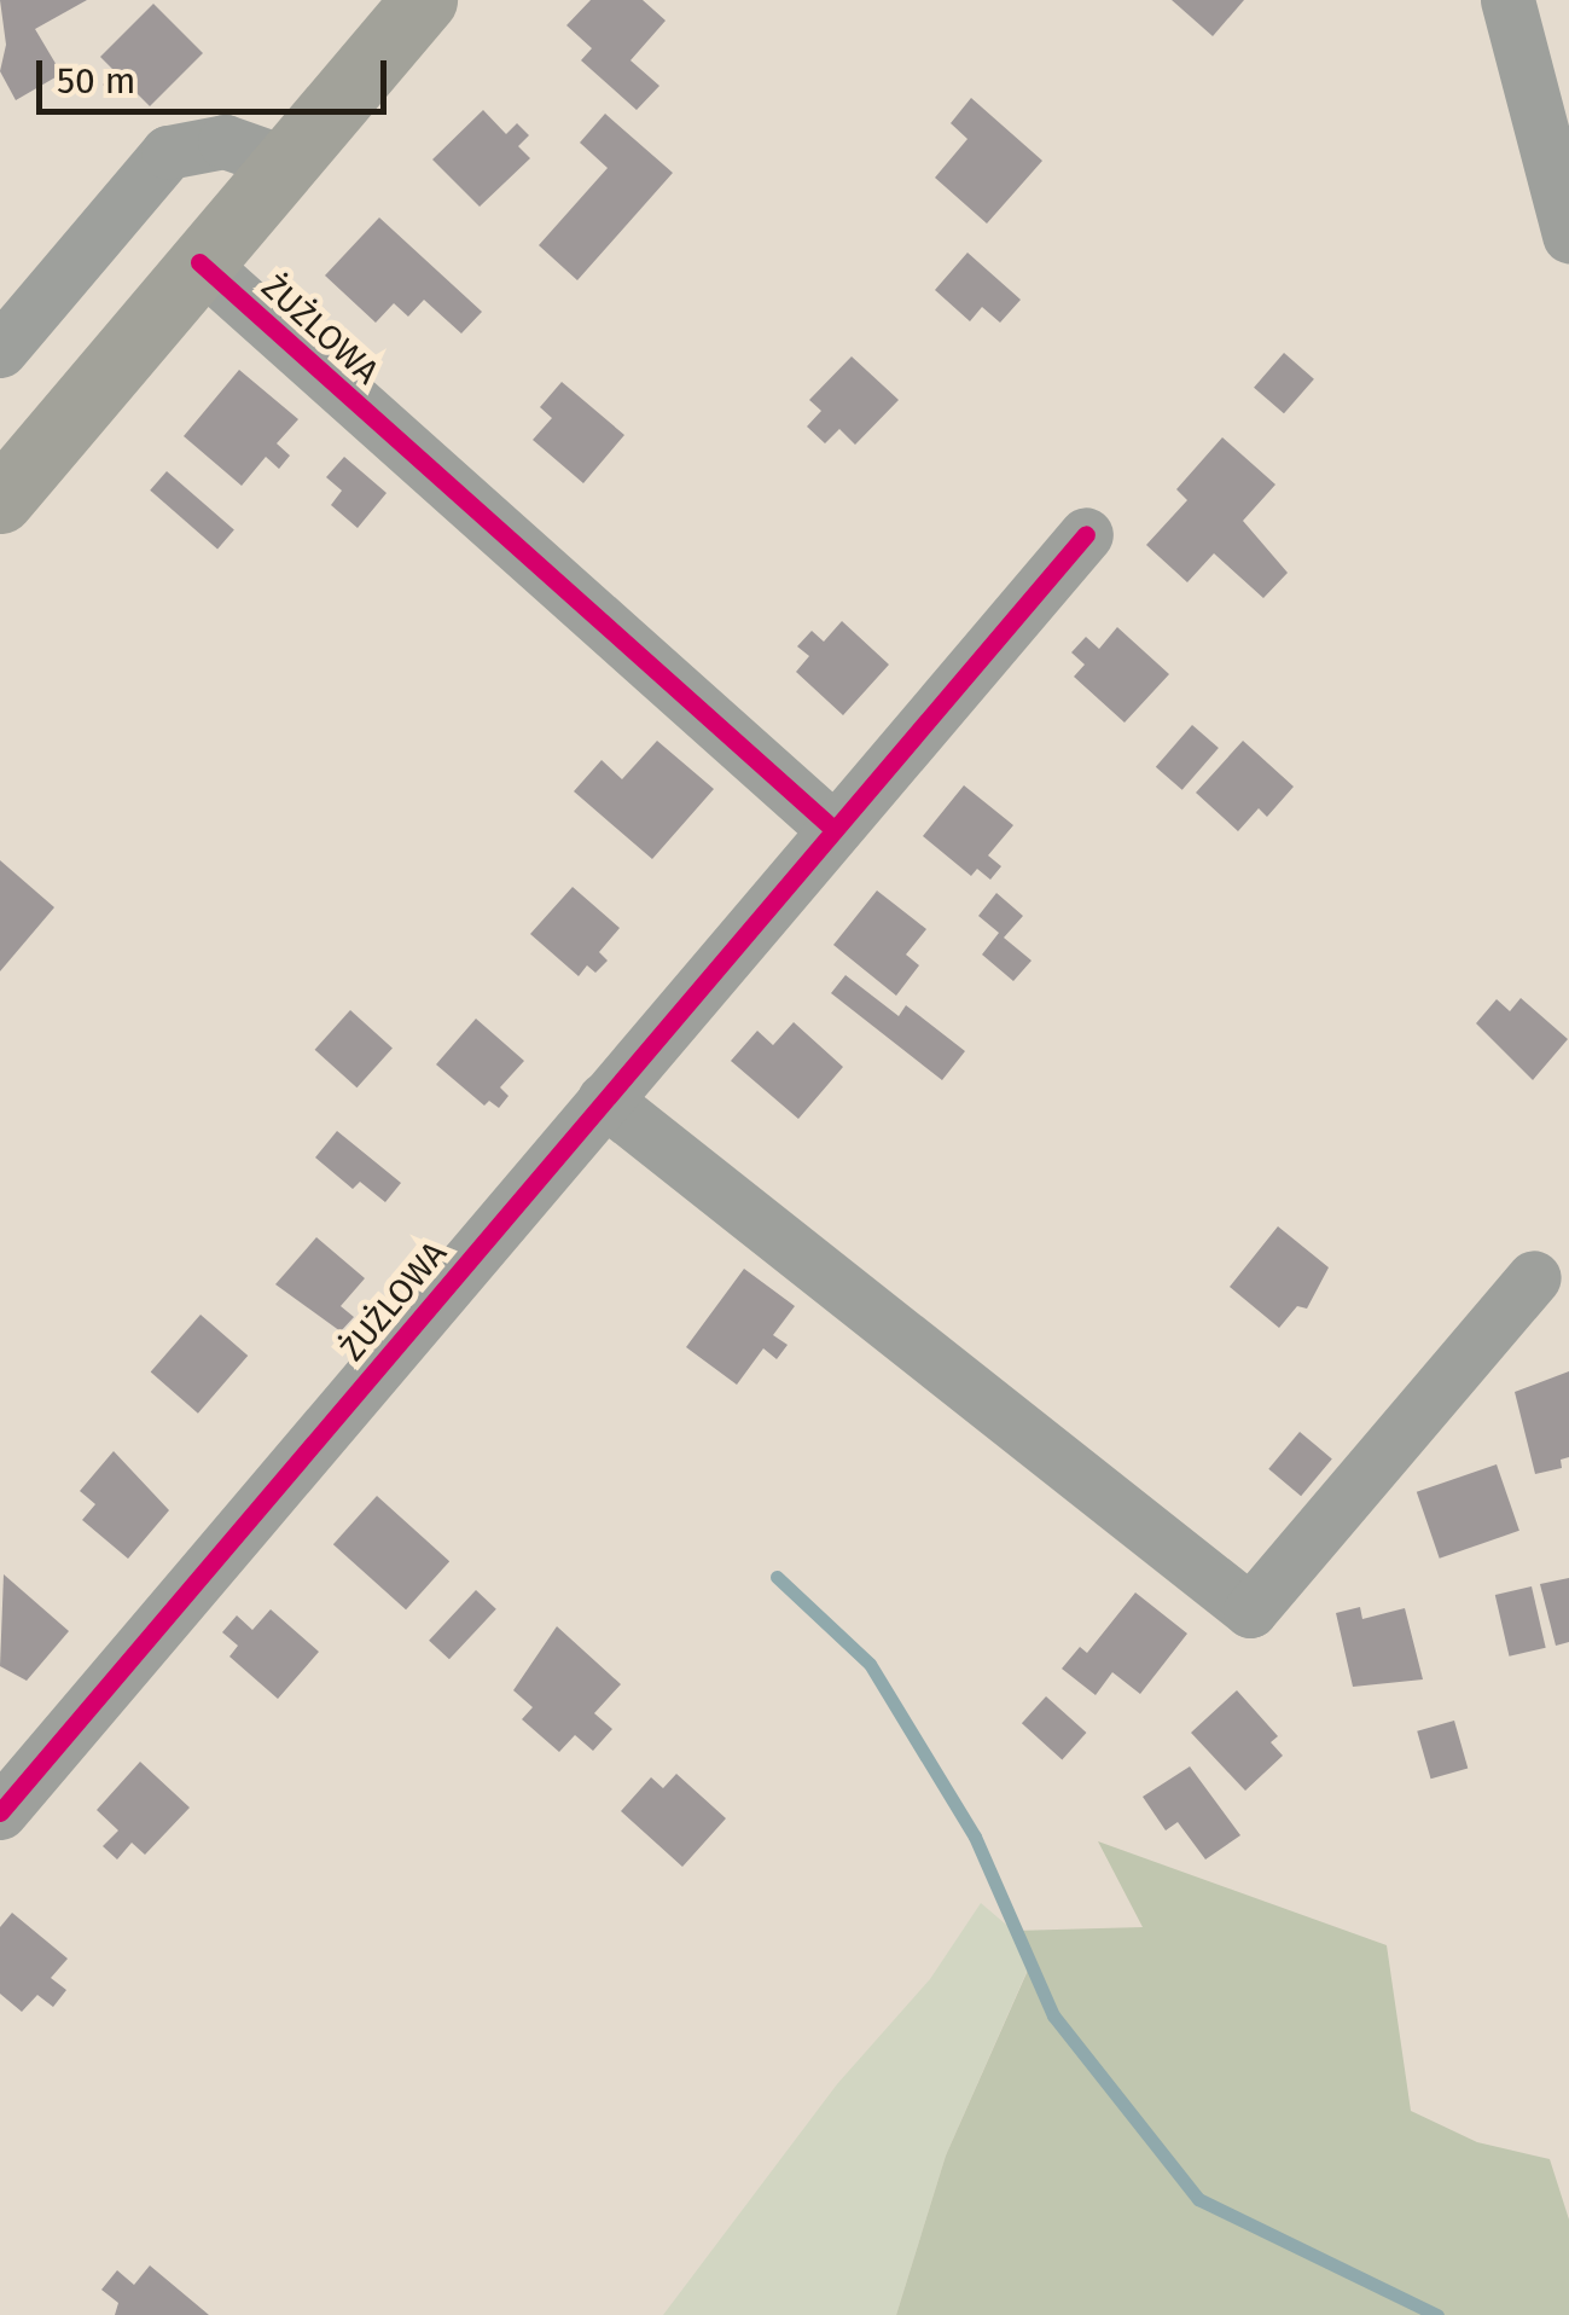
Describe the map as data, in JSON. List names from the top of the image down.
{
  "streets": {
    "street": ["ŻUŻLOWA"]
  },
  "scale_bar": "50 m"
}
